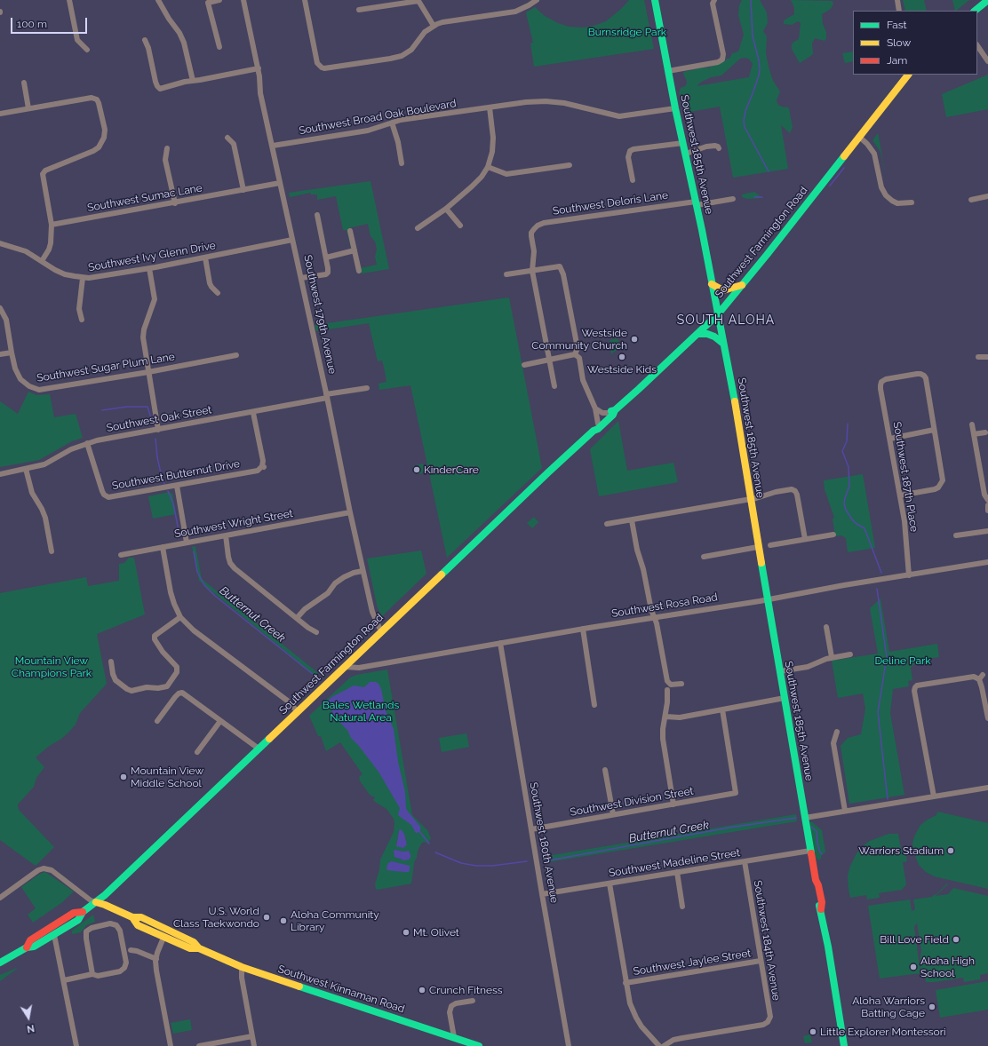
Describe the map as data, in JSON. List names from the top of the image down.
{
  "streets": {
    "main road": ["Southwest 185th Avenue", "Southwest Farmington Road", "Southwest Kinnaman Road"],
    "street": [
      "Southwest Broad Oak Boulevard",
      "Southwest Sumac Lane",
      "Southwest Deloris Lane",
      "Southwest Ivy Glenn Drive",
      "Southwest 179th Avenue",
      "Southwest Sugar Plum Lane",
      "Southwest Oak Street",
      "Southwest Butternut Drive",
      "Southwest 187th Place",
      "Southwest Wright Street",
      "Southwest Rosa Road",
      "Southwest Division Street",
      "Southwest 180th Avenue",
      "Southwest Madeline Street",
      "Southwest 184th Avenue",
      "Southwest Jaylee Street"
    ]
  },
  "crossings": [
    ["Southwest Broad Oak Boulevard", "Southwest 185th Avenue"],
    ["Southwest Broad Oak Boulevard", "Southwest 179th Avenue"],
    ["Southwest 185th Avenue", "Southwest Deloris Lane"],
    ["Southwest 185th Avenue", "Southwest Farmington Road"],
    ["Southwest 185th Avenue", "Southwest Rosa Road"],
    ["Southwest 185th Avenue", "Southwest Madeline Street"],
    ["Southwest Sumac Lane", "Southwest 179th Avenue"],
    ["Southwest Farmington Road", "Southwest 179th Avenue"],
    ["Southwest Farmington Road", "Southwest Rosa Road"],
    ["Southwest Farmington Road", "Southwest Kinnaman Road"],
    ["Southwest Ivy Glenn Drive", "Southwest 179th Avenue"],
    ["Southwest 179th Avenue", "Southwest Oak Street"],
    ["Southwest 179th Avenue", "Southwest Wright Street"],
    ["Southwest Oak Street", "Southwest Butternut Drive"],
    ["Southwest 187th Place", "Southwest Rosa Road"],
    ["Southwest Rosa Road", "Southwest 180th Avenue"],
    ["Southwest Division Street", "Southwest 180th Avenue"],
    ["Southwest 180th Avenue", "Southwest Madeline Street"],
    ["Southwest Madeline Street", "Southwest 184th Avenue"],
    ["Southwest 184th Avenue", "Southwest Jaylee Street"]
  ],
  "districts": ["SOUTH ALOHA"],
  "water": ["Butternut Creek"],
  "parks": [
    "Burnsridge Park",
    "Mountain View Champions Park",
    "Deline Park",
    "Bales Wetlands Natural Area"
  ],
  "places": [
    "Westside Community Church",
    "Westside Kids",
    "KinderCare",
    "Mountain View Middle School",
    "Warriors Stadium",
    "U.S. World Class Taekwondo",
    "Aloha Community Library",
    "Mt. Olivet",
    "Bill Love Field",
    "Aloha High School",
    "Crunch Fitness",
    "Aloha Warriors Batting Cage",
    "Little Explorer Montessori"
  ],
  "legend": ["Fast", "Slow", "Jam"],
  "scale_bar": "100 m",
  "north": "bottom"
}
